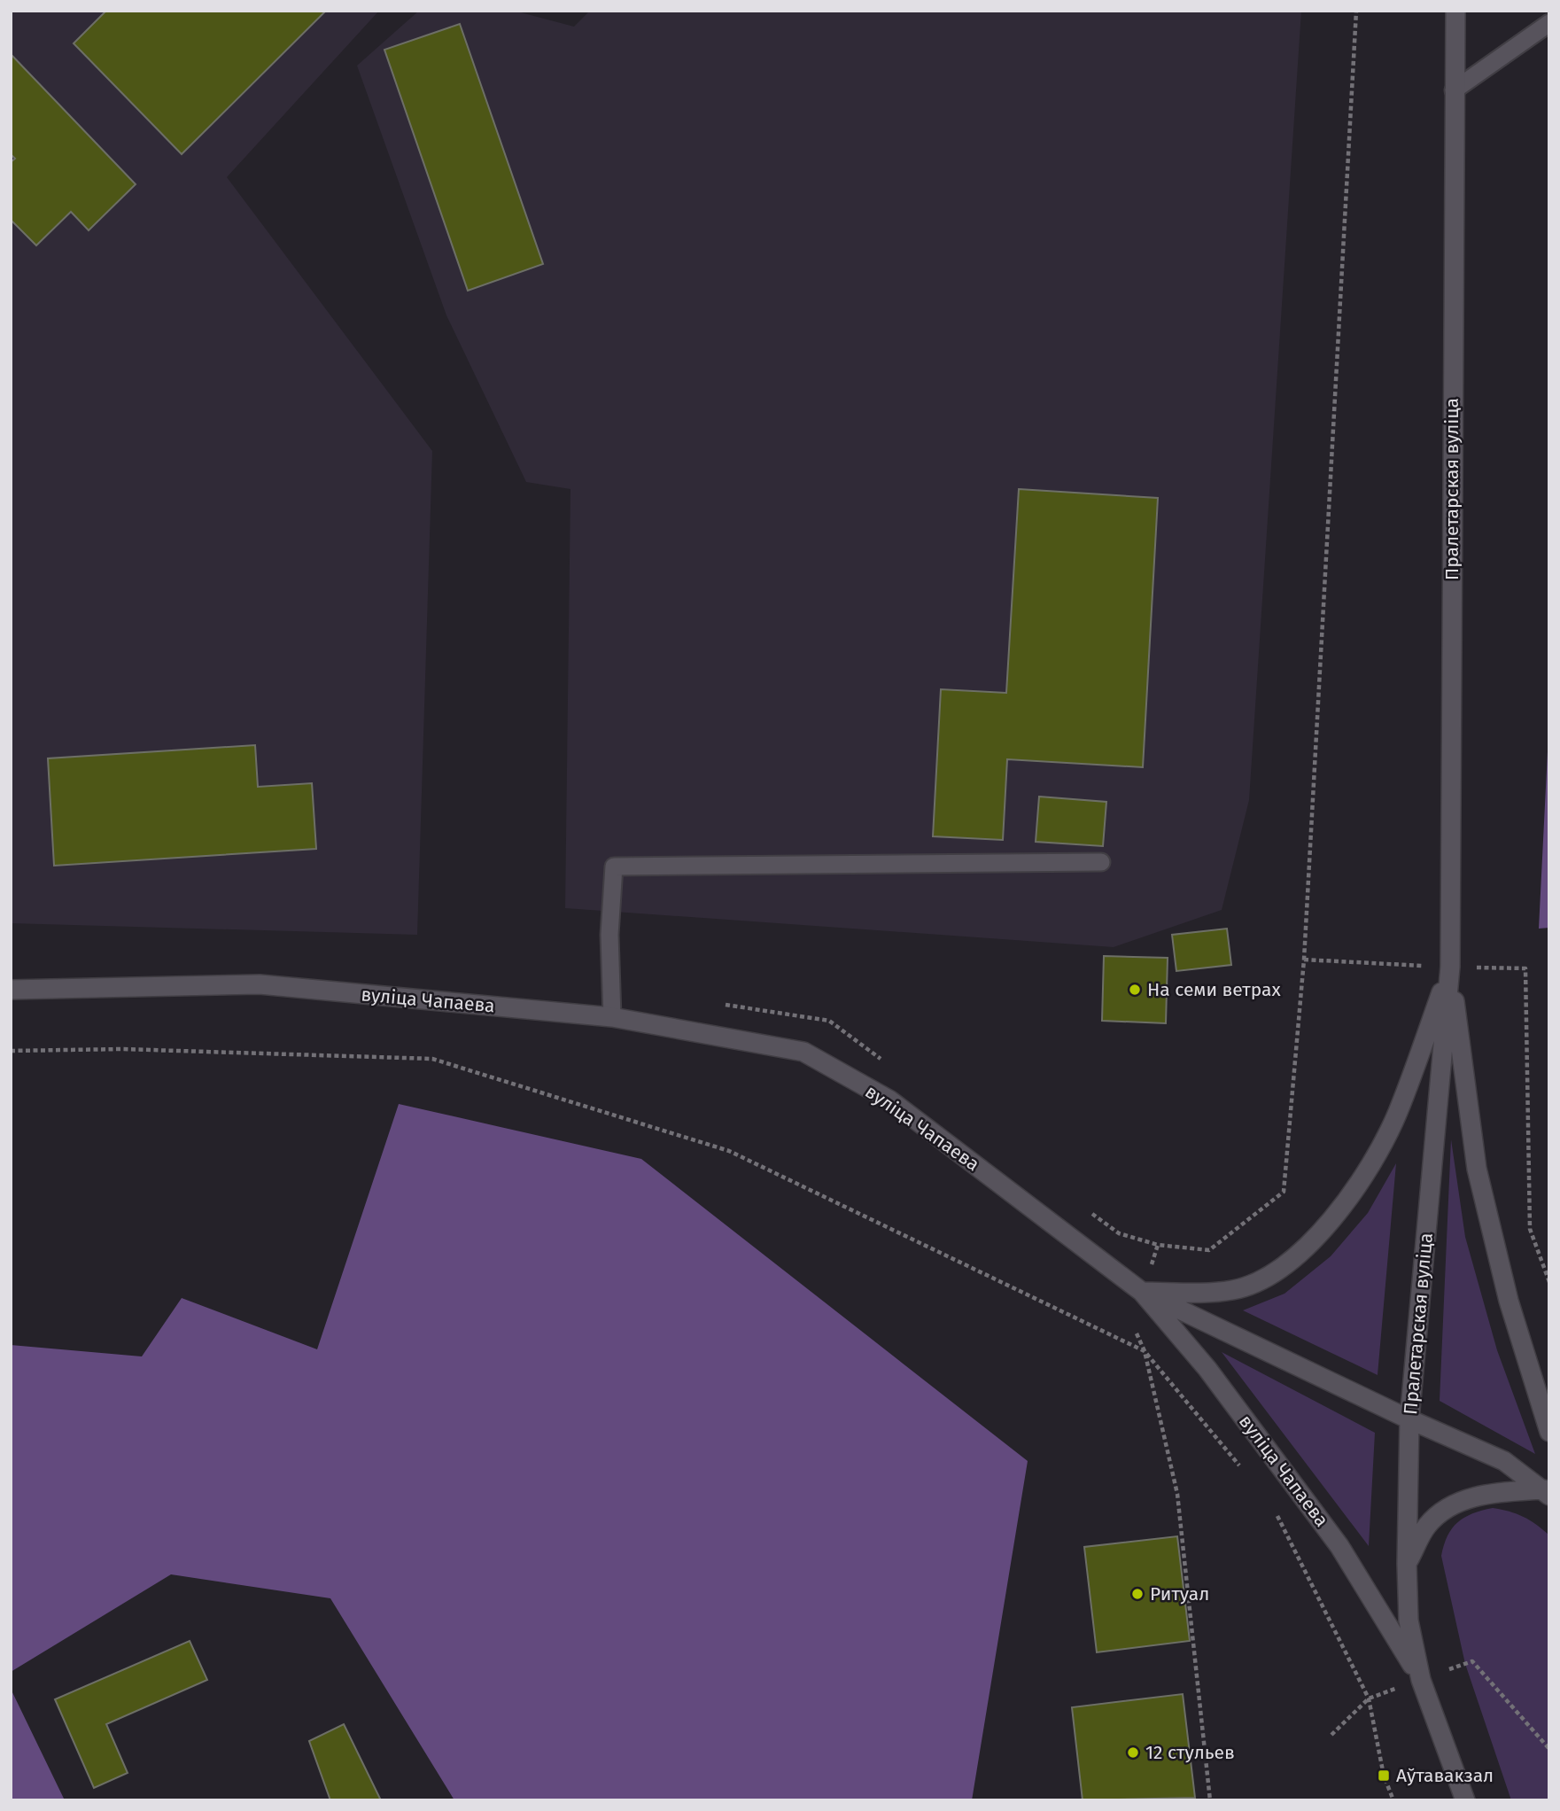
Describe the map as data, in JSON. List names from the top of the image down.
{
  "streets": {
    "main road": ["Пралетарская вуліца", "вуліца Чапаева"]
  },
  "crossings": [
    ["Пралетарская вуліца", "вуліца Чапаева"]
  ],
  "places": {
    "other": ["На семи ветрах", "Ритуал", "12 стульев"],
    "transit": ["Аўтавакзал"]
  }
}
